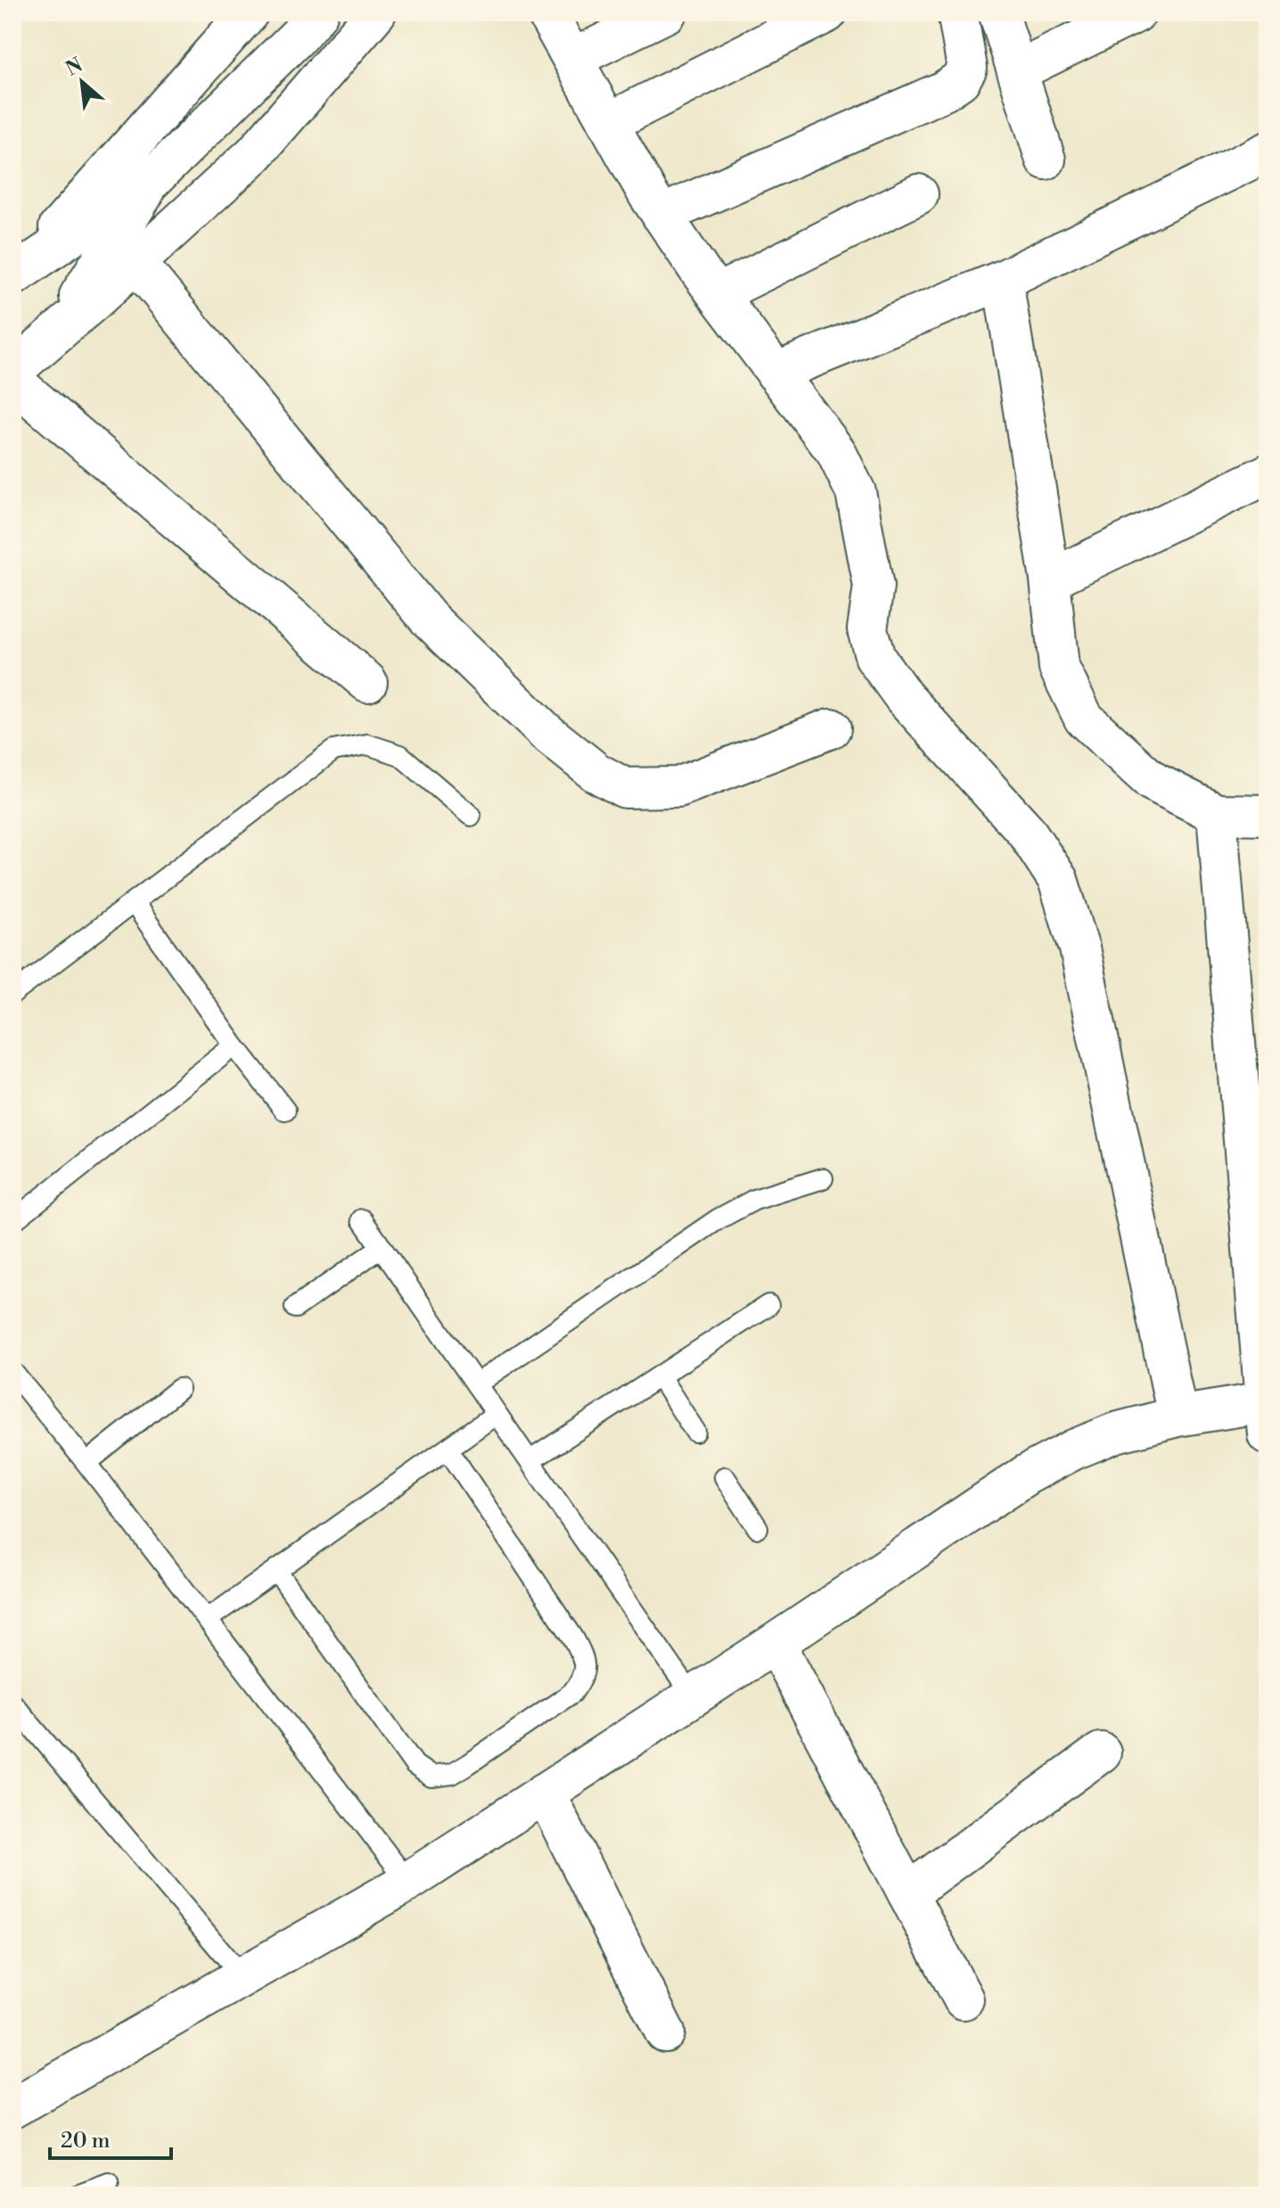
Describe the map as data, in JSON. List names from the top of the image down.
{
  "scale_bar": "20 m",
  "north": "top left"
}
